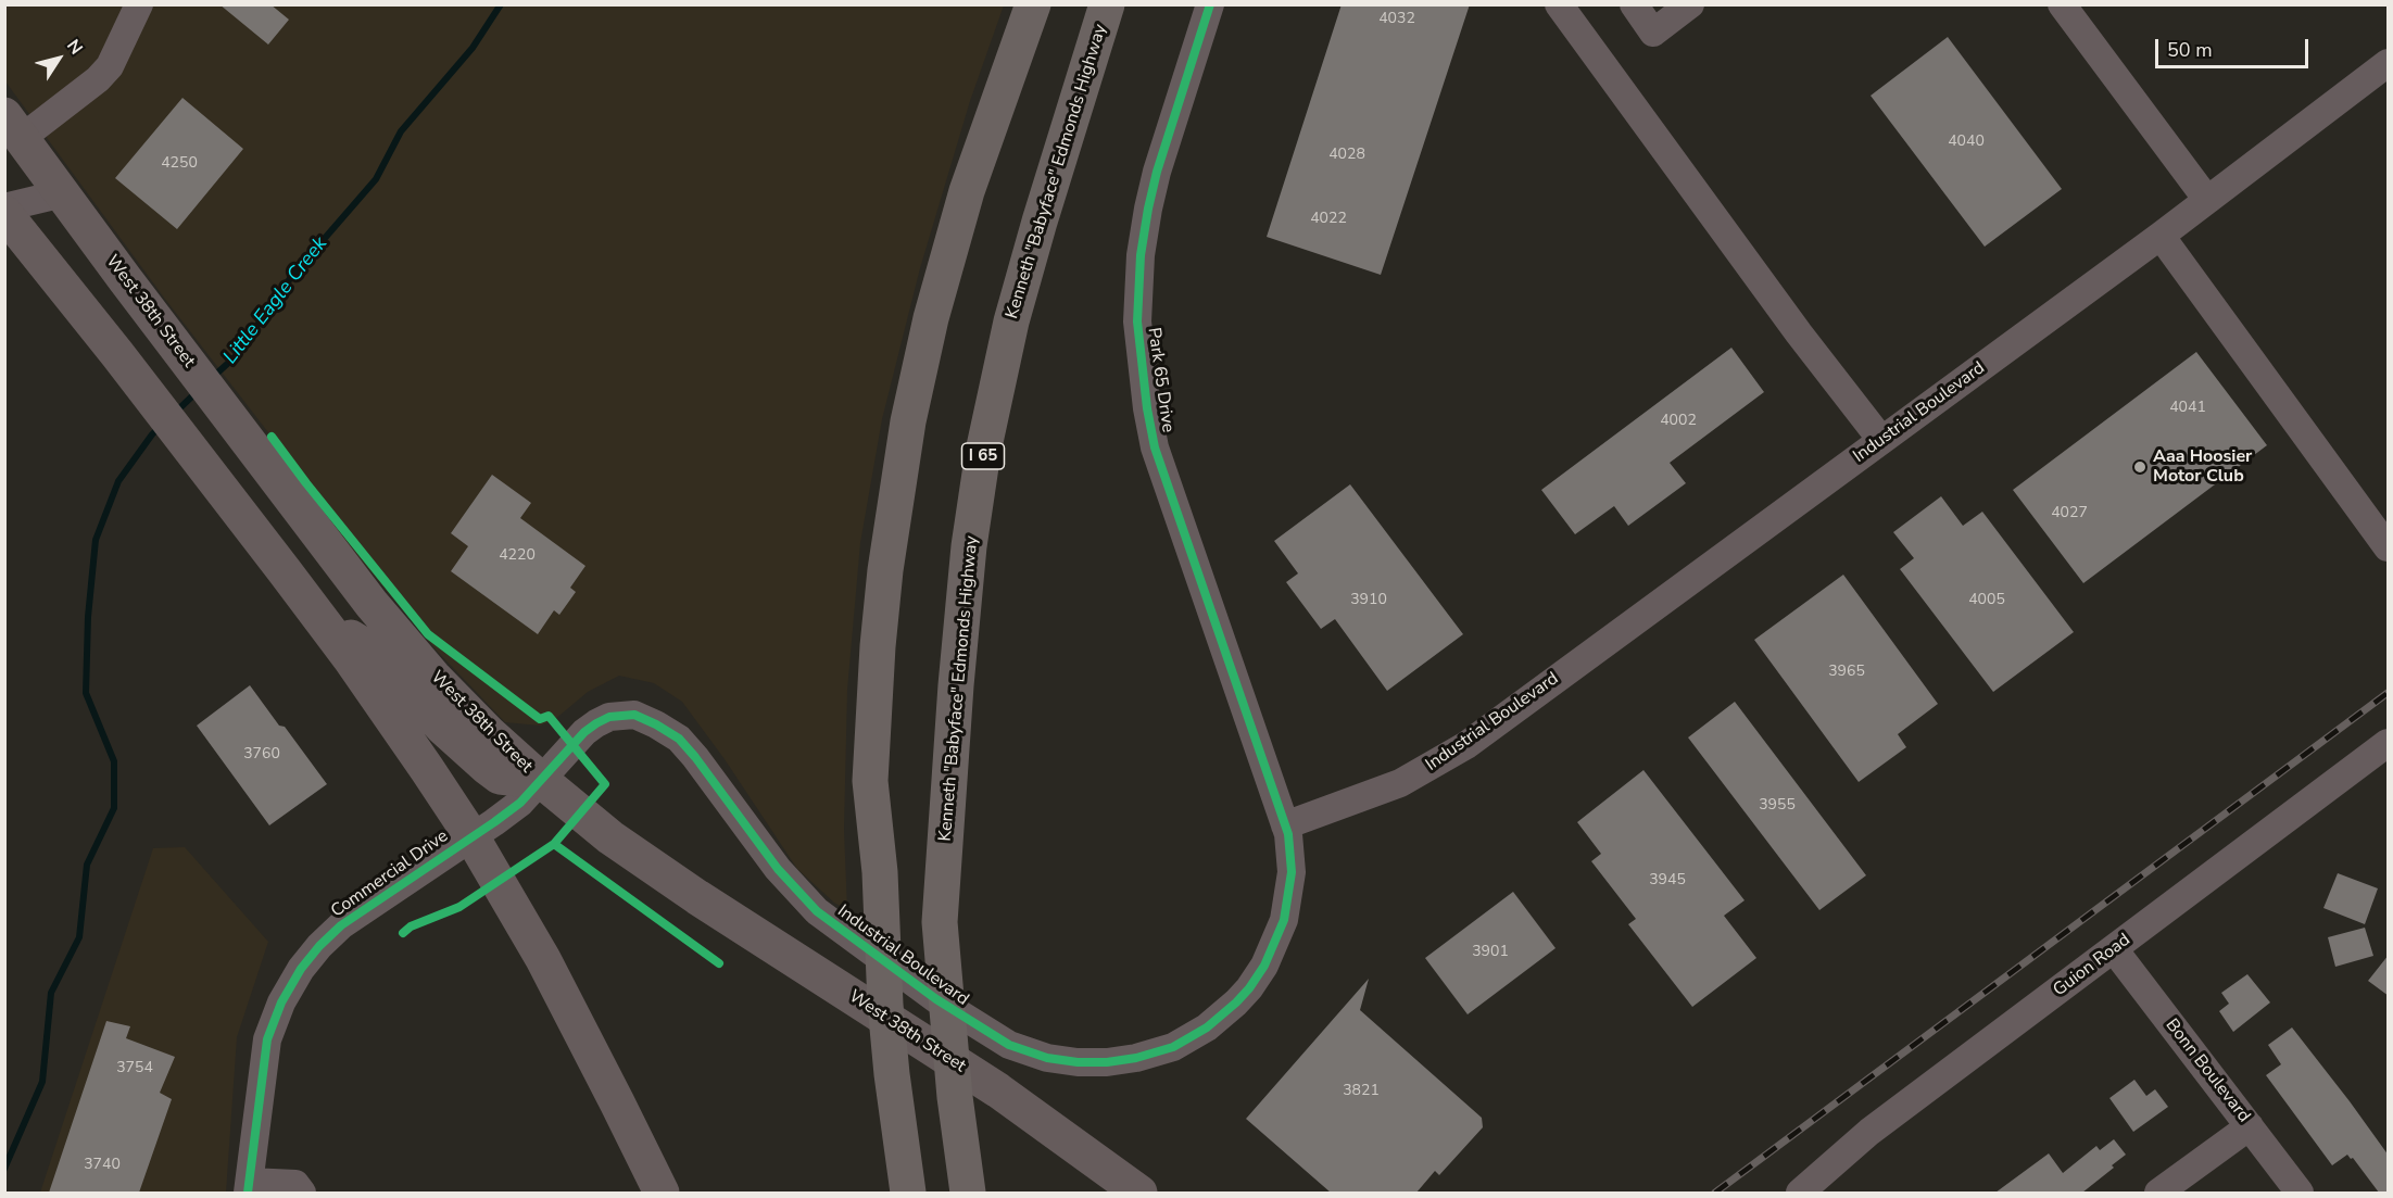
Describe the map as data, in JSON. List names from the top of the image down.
{
  "streets": {
    "highway": ["Kenneth \"Babyface\" Edmonds Highway", "I 65"],
    "main road": ["West 38th Street"],
    "street": [
      "Park 65 Drive",
      "Industrial Boulevard",
      "Commercial Drive",
      "Guion Road",
      "Bonn Boulevard"
    ]
  },
  "crossings": [
    ["West 38th Street", "Industrial Boulevard"],
    ["Park 65 Drive", "Industrial Boulevard"],
    ["Industrial Boulevard", "Commercial Drive"],
    ["Guion Road", "Bonn Boulevard"]
  ],
  "water": ["Little Eagle Creek"],
  "places": ["Aaa Hoosier Motor Club"],
  "house_numbers": [
    "4032",
    "4040",
    "4028",
    "4250",
    "4022",
    "4041",
    "4002",
    "4027",
    "4220",
    "3910",
    "4005",
    "3965",
    "3760",
    "3955",
    "3945",
    "3901",
    "3754",
    "3821",
    "3740"
  ],
  "scale_bar": "50 m",
  "north": "top right"
}
